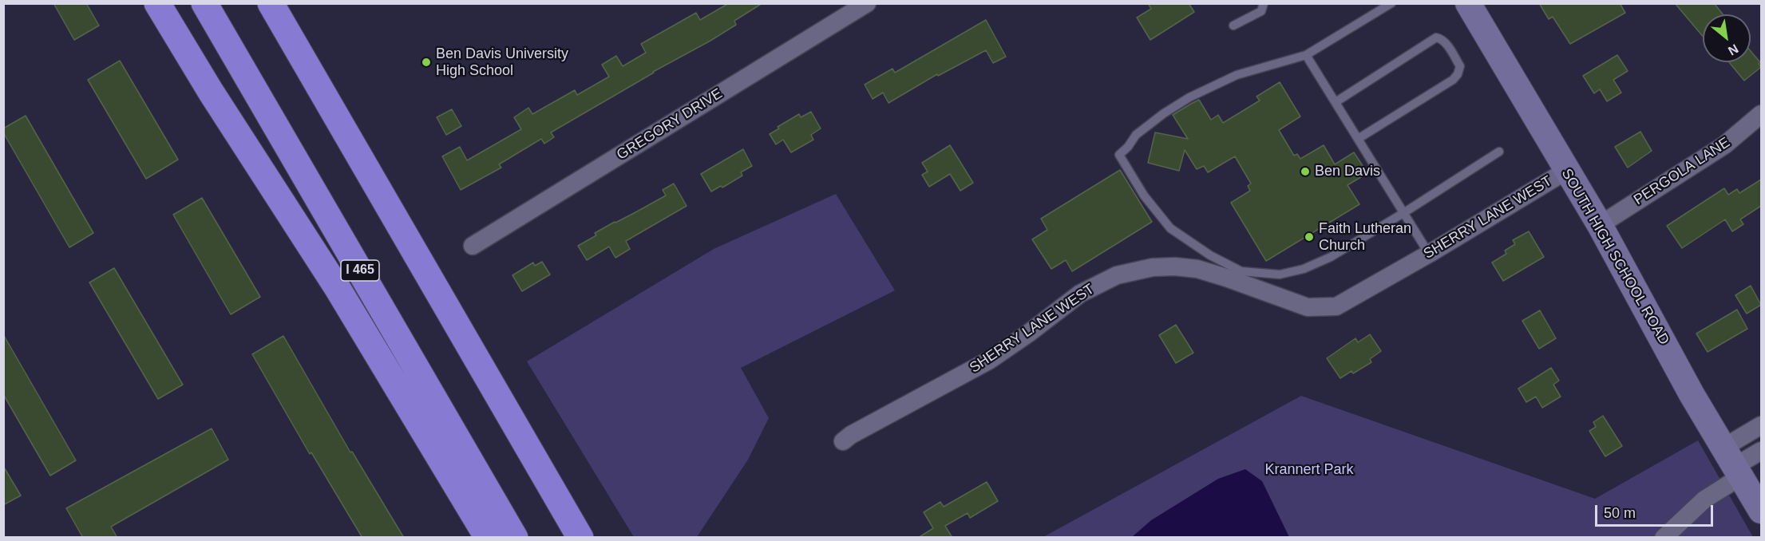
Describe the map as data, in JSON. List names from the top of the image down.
{
  "streets": {
    "highway": ["I 465"],
    "street": [
      "GREGORY DRIVE",
      "PERGOLA LANE",
      "SHERRY LANE WEST",
      "SOUTH HIGH SCHOOL ROAD"
    ]
  },
  "crossings": [
    ["PERGOLA LANE", "SOUTH HIGH SCHOOL ROAD"],
    ["SHERRY LANE WEST", "SOUTH HIGH SCHOOL ROAD"]
  ],
  "parks": ["Krannert Park"],
  "places": ["Ben Davis University High School", "Ben Davis", "Faith Lutheran Church"],
  "scale_bar": "50 m",
  "north": "bottom right"
}
